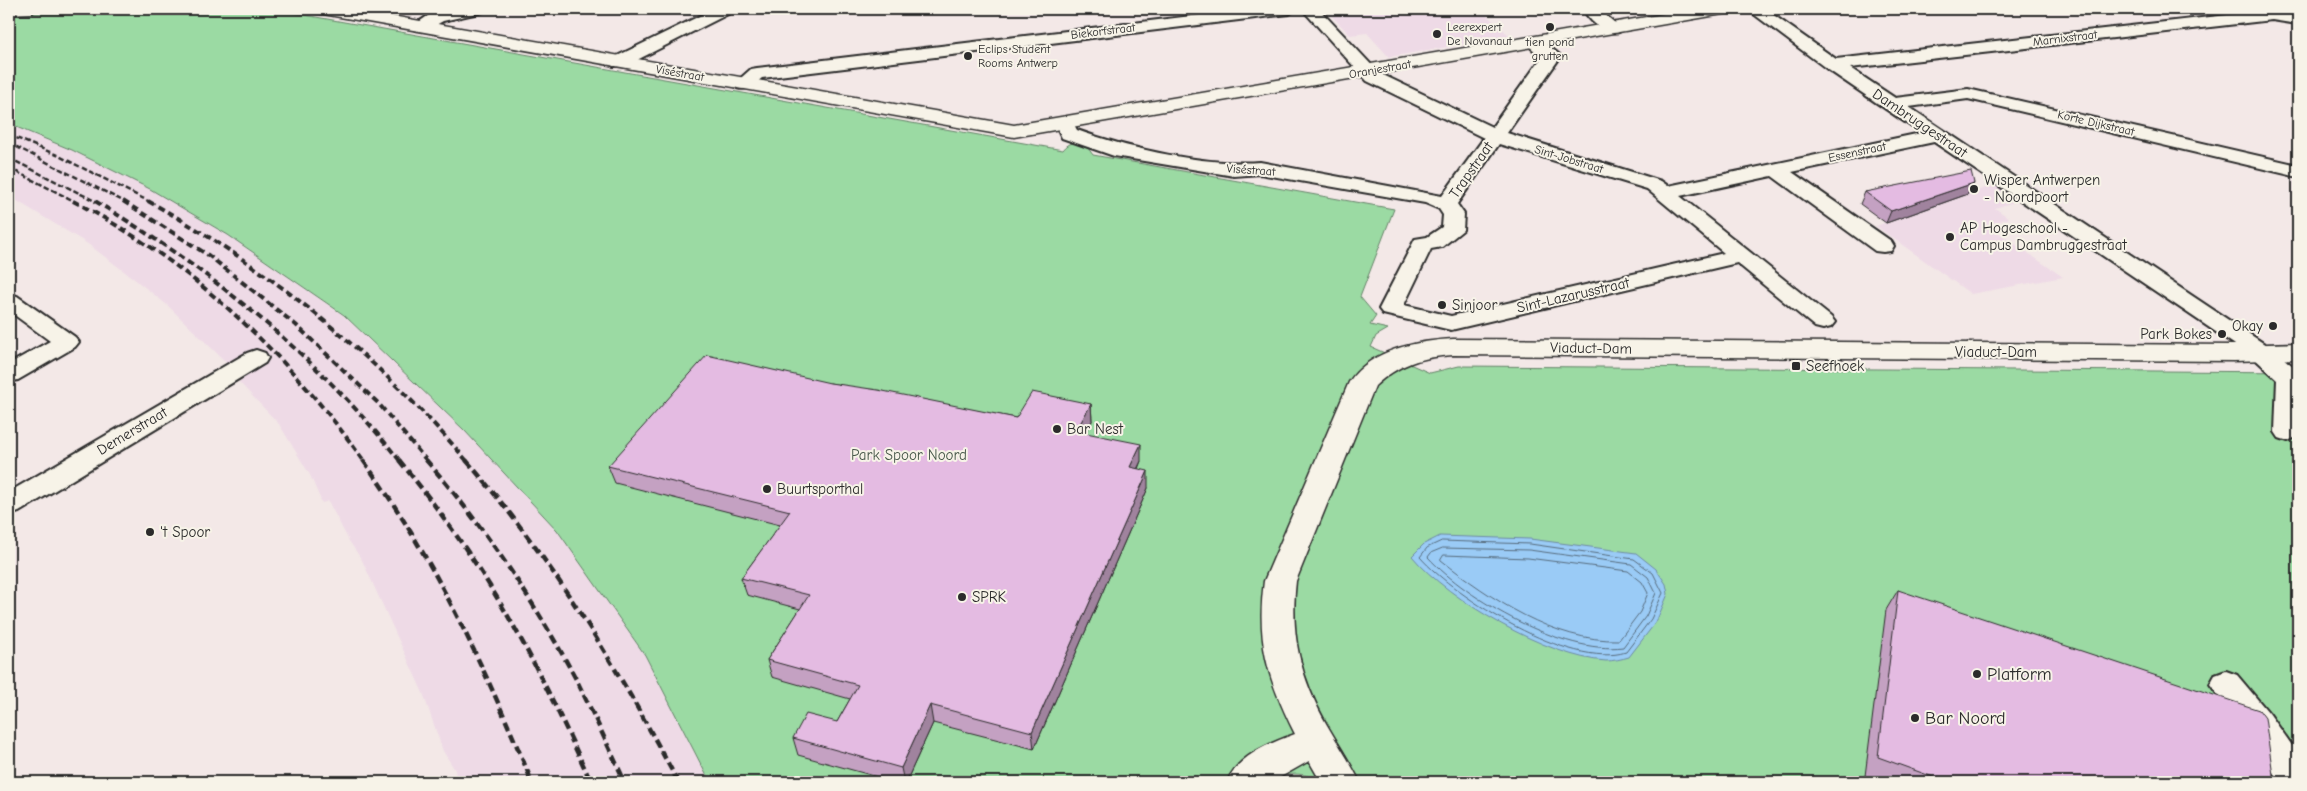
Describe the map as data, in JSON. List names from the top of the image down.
{
  "streets": {
    "street": [
      "Biekorfstraat",
      "Marnixstraat",
      "Oranjestraat",
      "Viséstraat",
      "Dambruggestraat",
      "Korte Dijkstraat",
      "Essenstraat",
      "Sint-Jobstraat",
      "Trapstraat",
      "Sint-Lazarusstraat",
      "Viaduct-Dam",
      "Demerstraat"
    ]
  },
  "crossings": [
    ["Biekorfstraat", "Viséstraat"],
    ["Marnixstraat", "Dambruggestraat"],
    ["Oranjestraat", "Viséstraat"],
    ["Oranjestraat", "Sint-Jobstraat"],
    ["Oranjestraat", "Trapstraat"],
    ["Viséstraat", "Trapstraat"],
    ["Dambruggestraat", "Korte Dijkstraat"],
    ["Dambruggestraat", "Essenstraat"],
    ["Dambruggestraat", "Viaduct-Dam"],
    ["Essenstraat", "Sint-Jobstraat"],
    ["Sint-Jobstraat", "Trapstraat"],
    ["Sint-Jobstraat", "Sint-Lazarusstraat"],
    ["Trapstraat", "Sint-Lazarusstraat"]
  ],
  "parks": ["Park Spoor Noord"],
  "places": {
    "other": [
      "tien pond grutten",
      "Leerexpert De Novanaut",
      "Eclips Student Rooms Antwerp",
      "Wisper Antwerpen - Noordpoort",
      "AP Hogeschool - Campus Dambruggestraat",
      "Sinjoor",
      "Okay",
      "Park Bokes",
      "Bar Nest",
      "Buurtsporthal",
      "'t Spoor",
      "SPRK",
      "Platform",
      "Bar Noord"
    ],
    "transit": ["Seefhoek"]
  }
}
